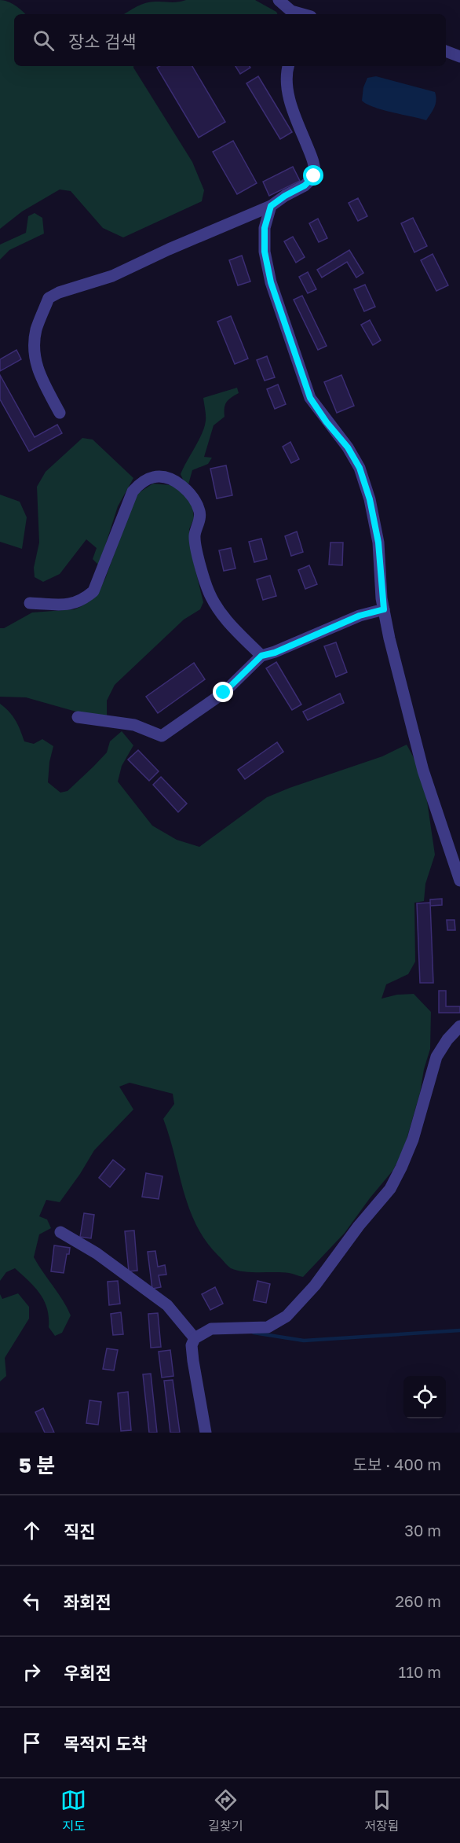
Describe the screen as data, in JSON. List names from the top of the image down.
{
  "page": {
    "search": "장소 검색",
    "heading": ["5 분", "도보 · 400 m"],
    "list": [
      ["직진", "30 m"],
      ["좌회전", "260 m"],
      ["우회전", "110 m"],
      "목적지 도착"
    ],
    "nav": ["지도", "길찾기", "저장됨"]
  }
}
